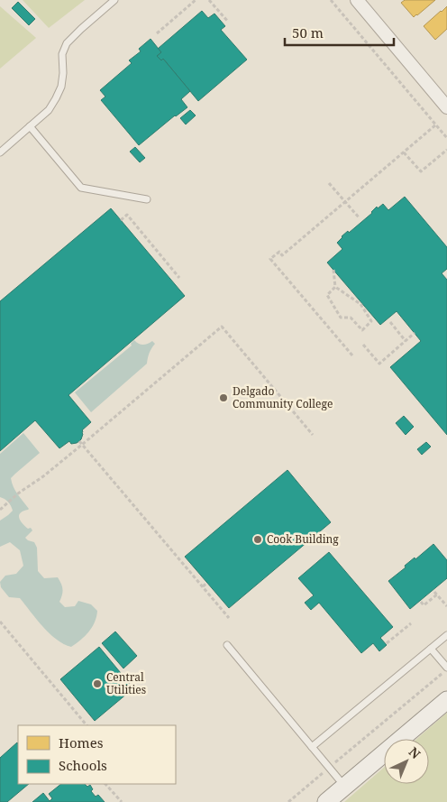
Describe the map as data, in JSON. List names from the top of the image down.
{
  "places": ["Delgado Community College", "Cook Building", "Central Utilities"],
  "legend": ["Homes", "Schools"],
  "scale_bar": "50 m",
  "north": "top right"
}
